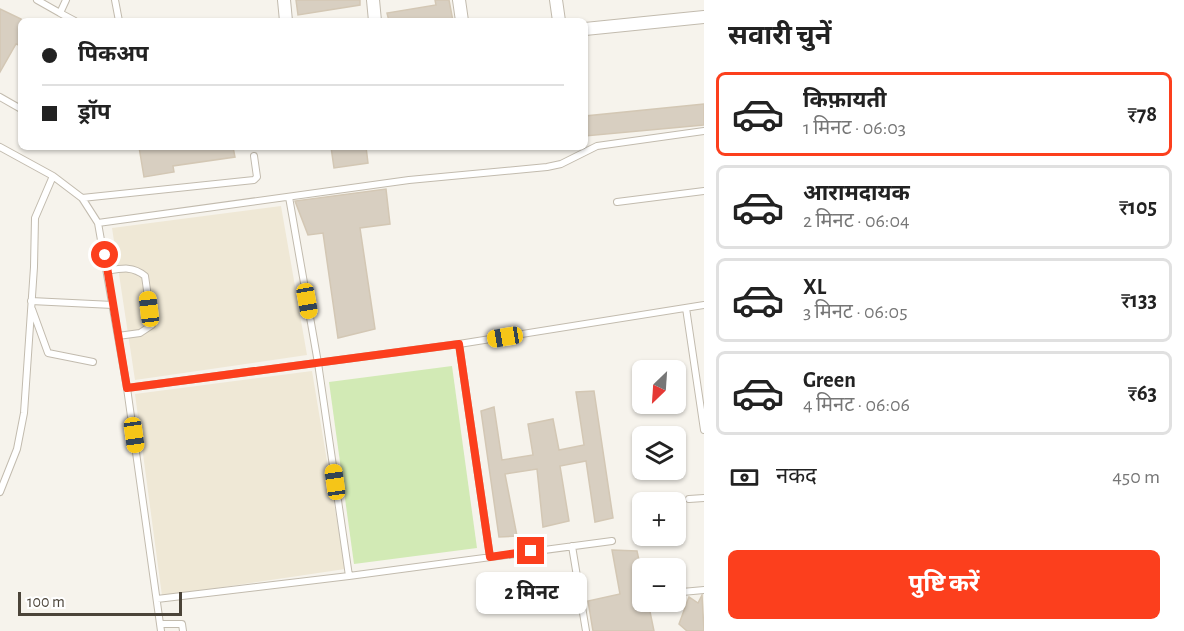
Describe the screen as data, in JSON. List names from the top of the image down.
{
  "scale_bar": "100 m",
  "north": "bottom left",
  "page": {
    "heading": "सवारी चुनें",
    "banner": ["पिकअप", "ड्रॉप"],
    "list": [
      {
        "name": "किफ़ायती",
        "note": "1 मिनट · 06:03",
        "value": "₹78"
      },
      {
        "name": "आरामदायक",
        "note": "2 मिनट · 06:04",
        "value": "₹105"
      },
      {
        "name": "XL",
        "note": "3 मिनट · 06:05",
        "value": "₹133"
      },
      {
        "name": "Green",
        "note": "4 मिनट · 06:06",
        "value": "₹63"
      }
    ],
    "map_buttons": ["+", "−"],
    "pay": ["नकद", "450 m"],
    "buttons": "पुष्टि करें",
    "bubble": "2 मिनट",
    "scale": "100 m"
  }
}
